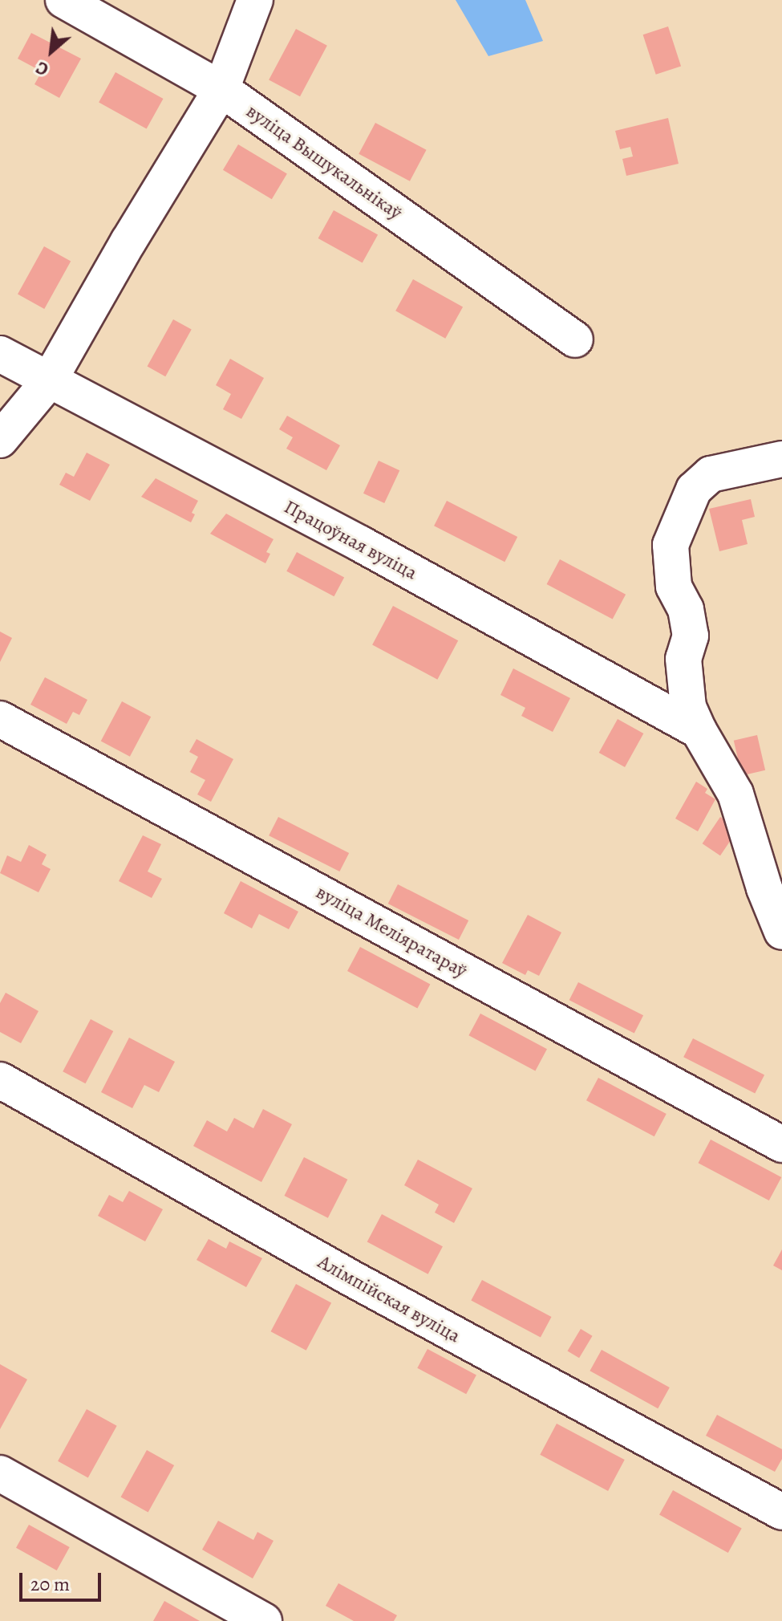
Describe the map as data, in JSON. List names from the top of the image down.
{
  "streets": {
    "street": [
      "вуліца Вышукальнікаў",
      "Працоўная вуліца",
      "вуліца Меліяратараў",
      "Алімпійская вуліца"
    ]
  },
  "scale_bar": "20 m",
  "north": "bottom left"
}
